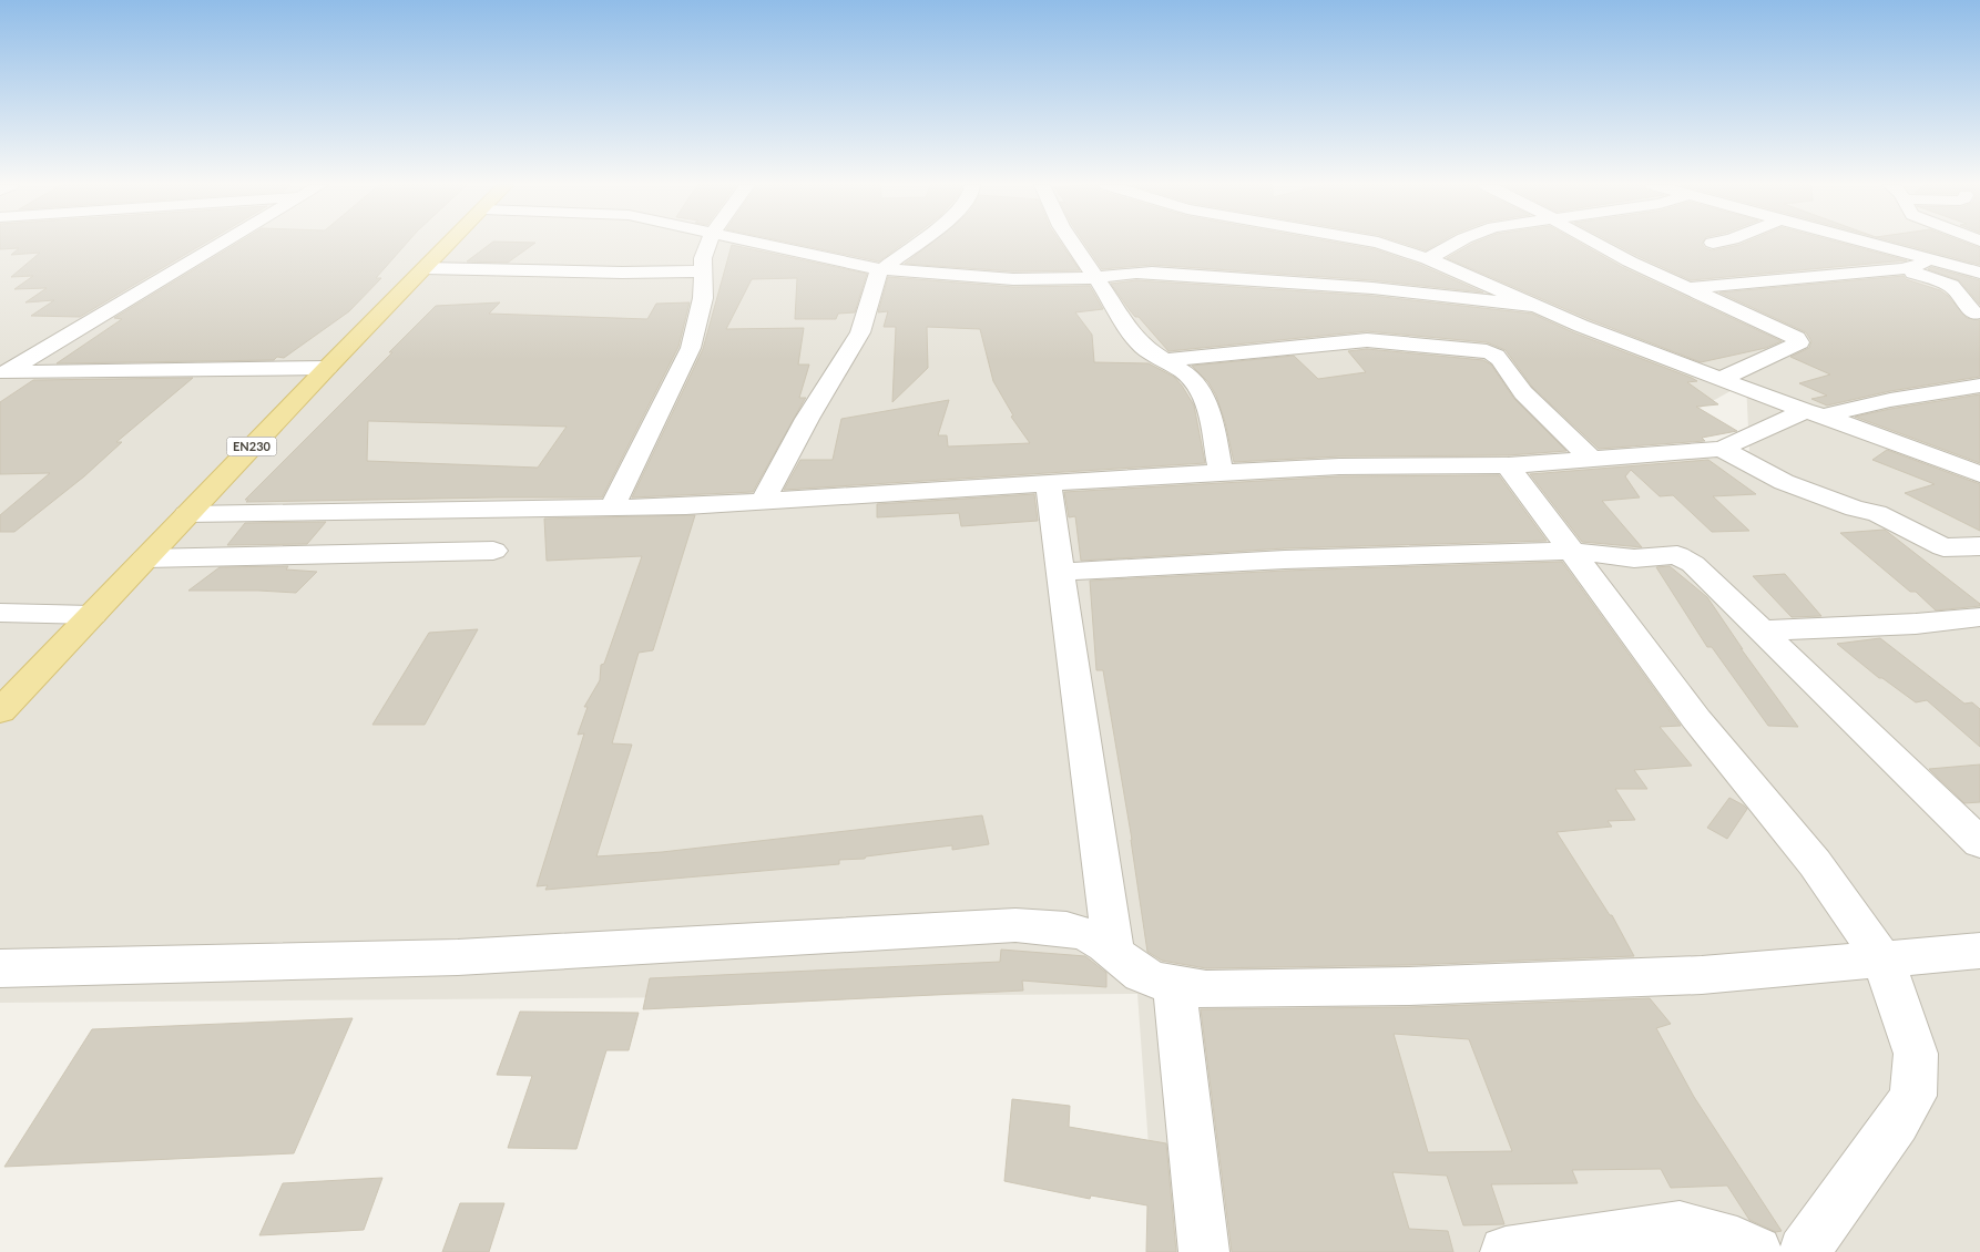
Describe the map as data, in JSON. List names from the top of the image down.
{
  "streets": {
    "main road": ["EN230"]
  }
}
